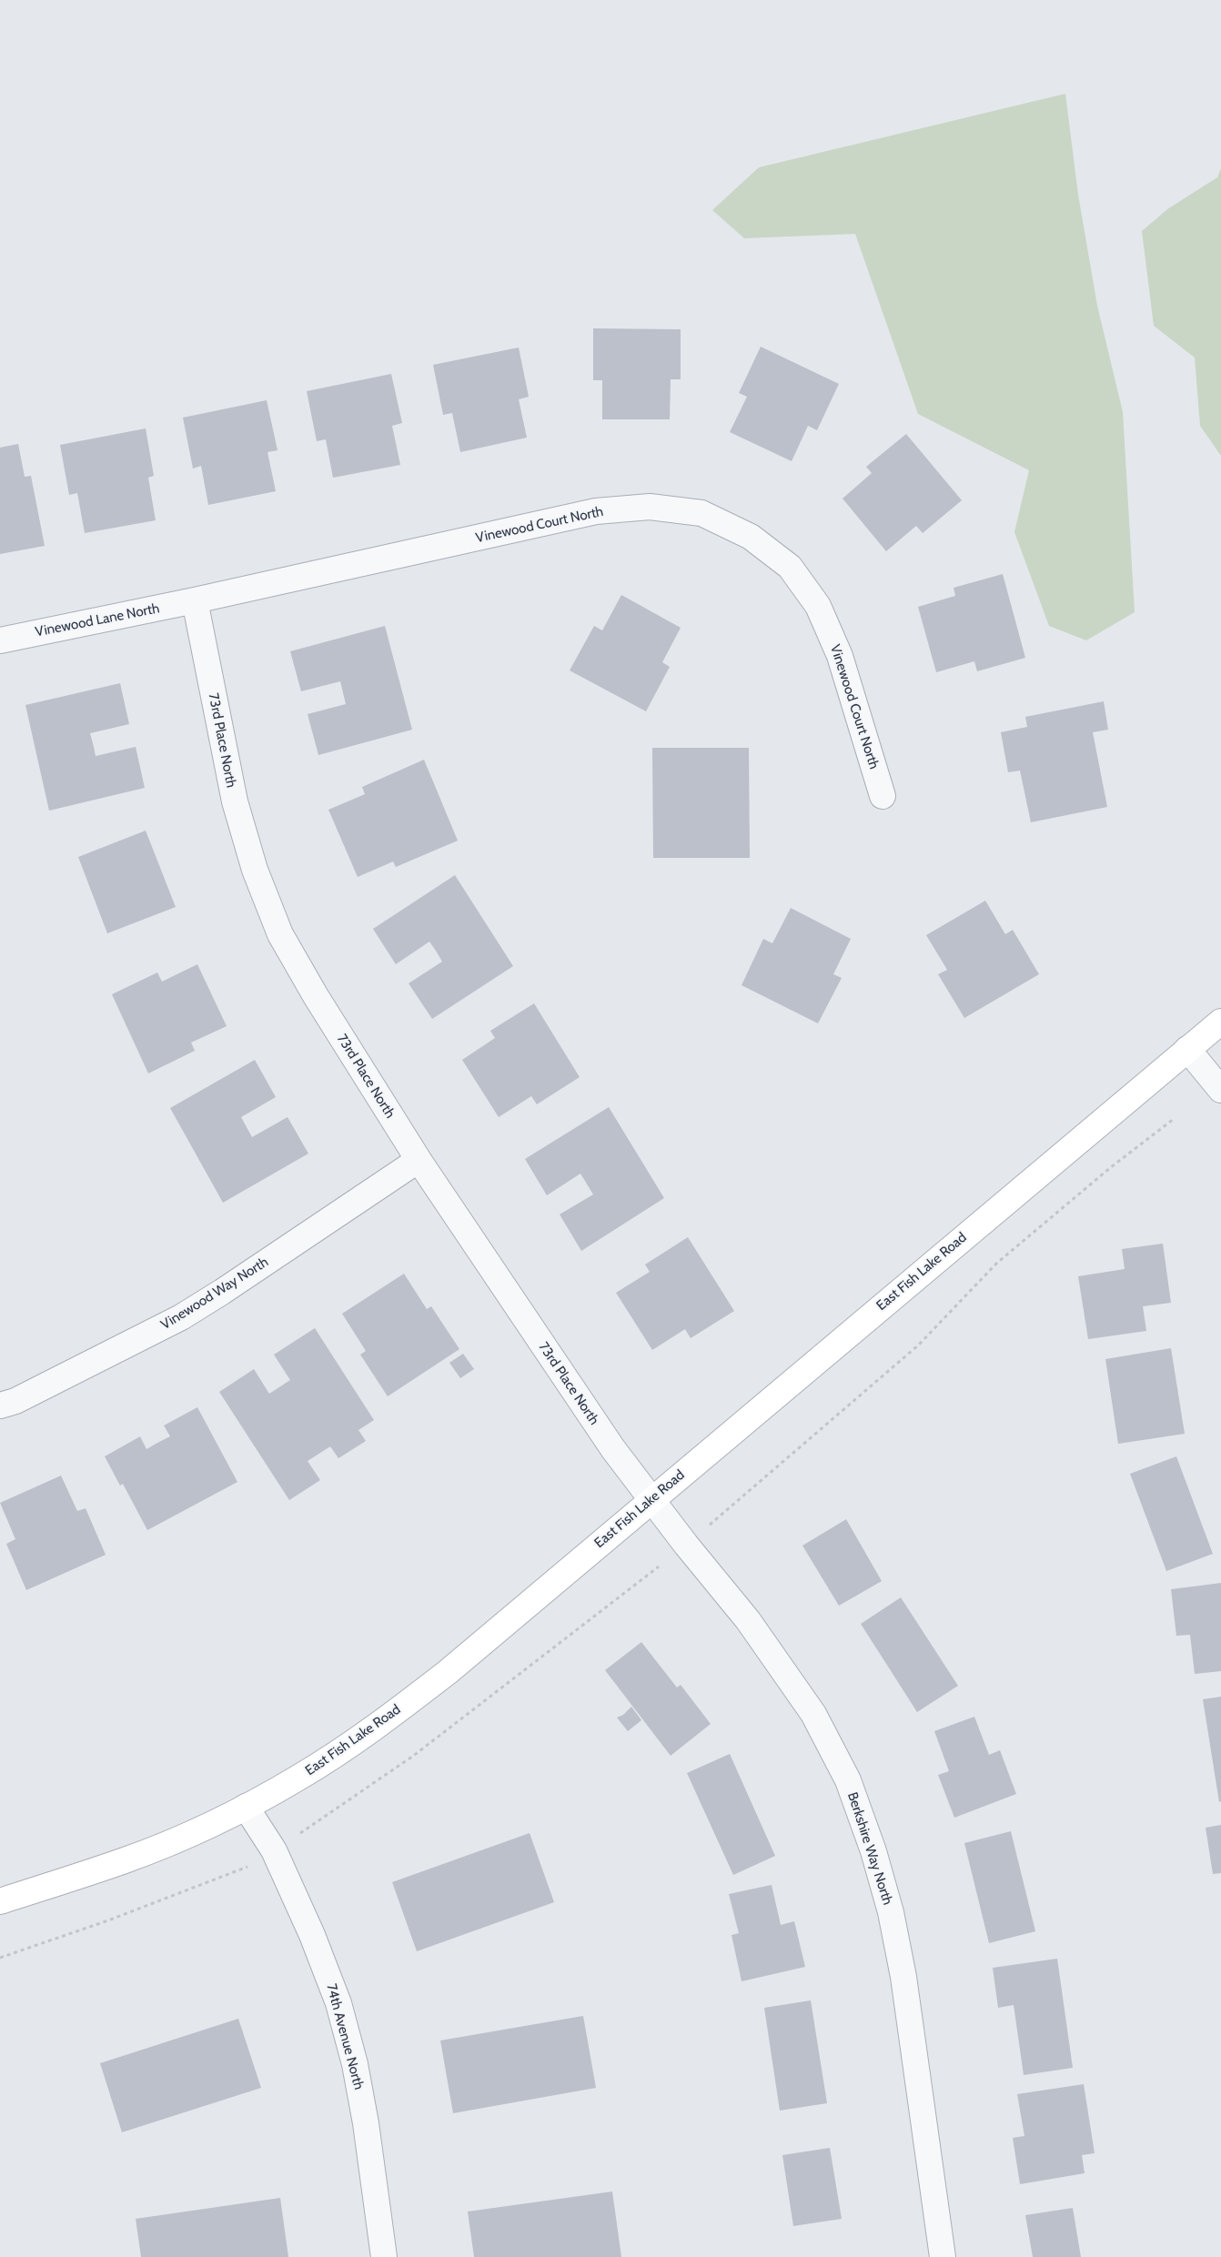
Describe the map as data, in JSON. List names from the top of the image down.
{
  "streets": {
    "street": [
      "Vinewood Court North",
      "Vinewood Lane North",
      "73rd Place North",
      "East Fish Lake Road",
      "Vinewood Way North",
      "Berkshire Way North",
      "74th Avenue North"
    ]
  },
  "crossings": [
    ["Vinewood Court North", "Vinewood Lane North"],
    ["Vinewood Court North", "73rd Place North"],
    ["Vinewood Lane North", "73rd Place North"],
    ["73rd Place North", "East Fish Lake Road"],
    ["73rd Place North", "Vinewood Way North"],
    ["73rd Place North", "Berkshire Way North"],
    ["East Fish Lake Road", "Berkshire Way North"],
    ["East Fish Lake Road", "74th Avenue North"]
  ]
}
